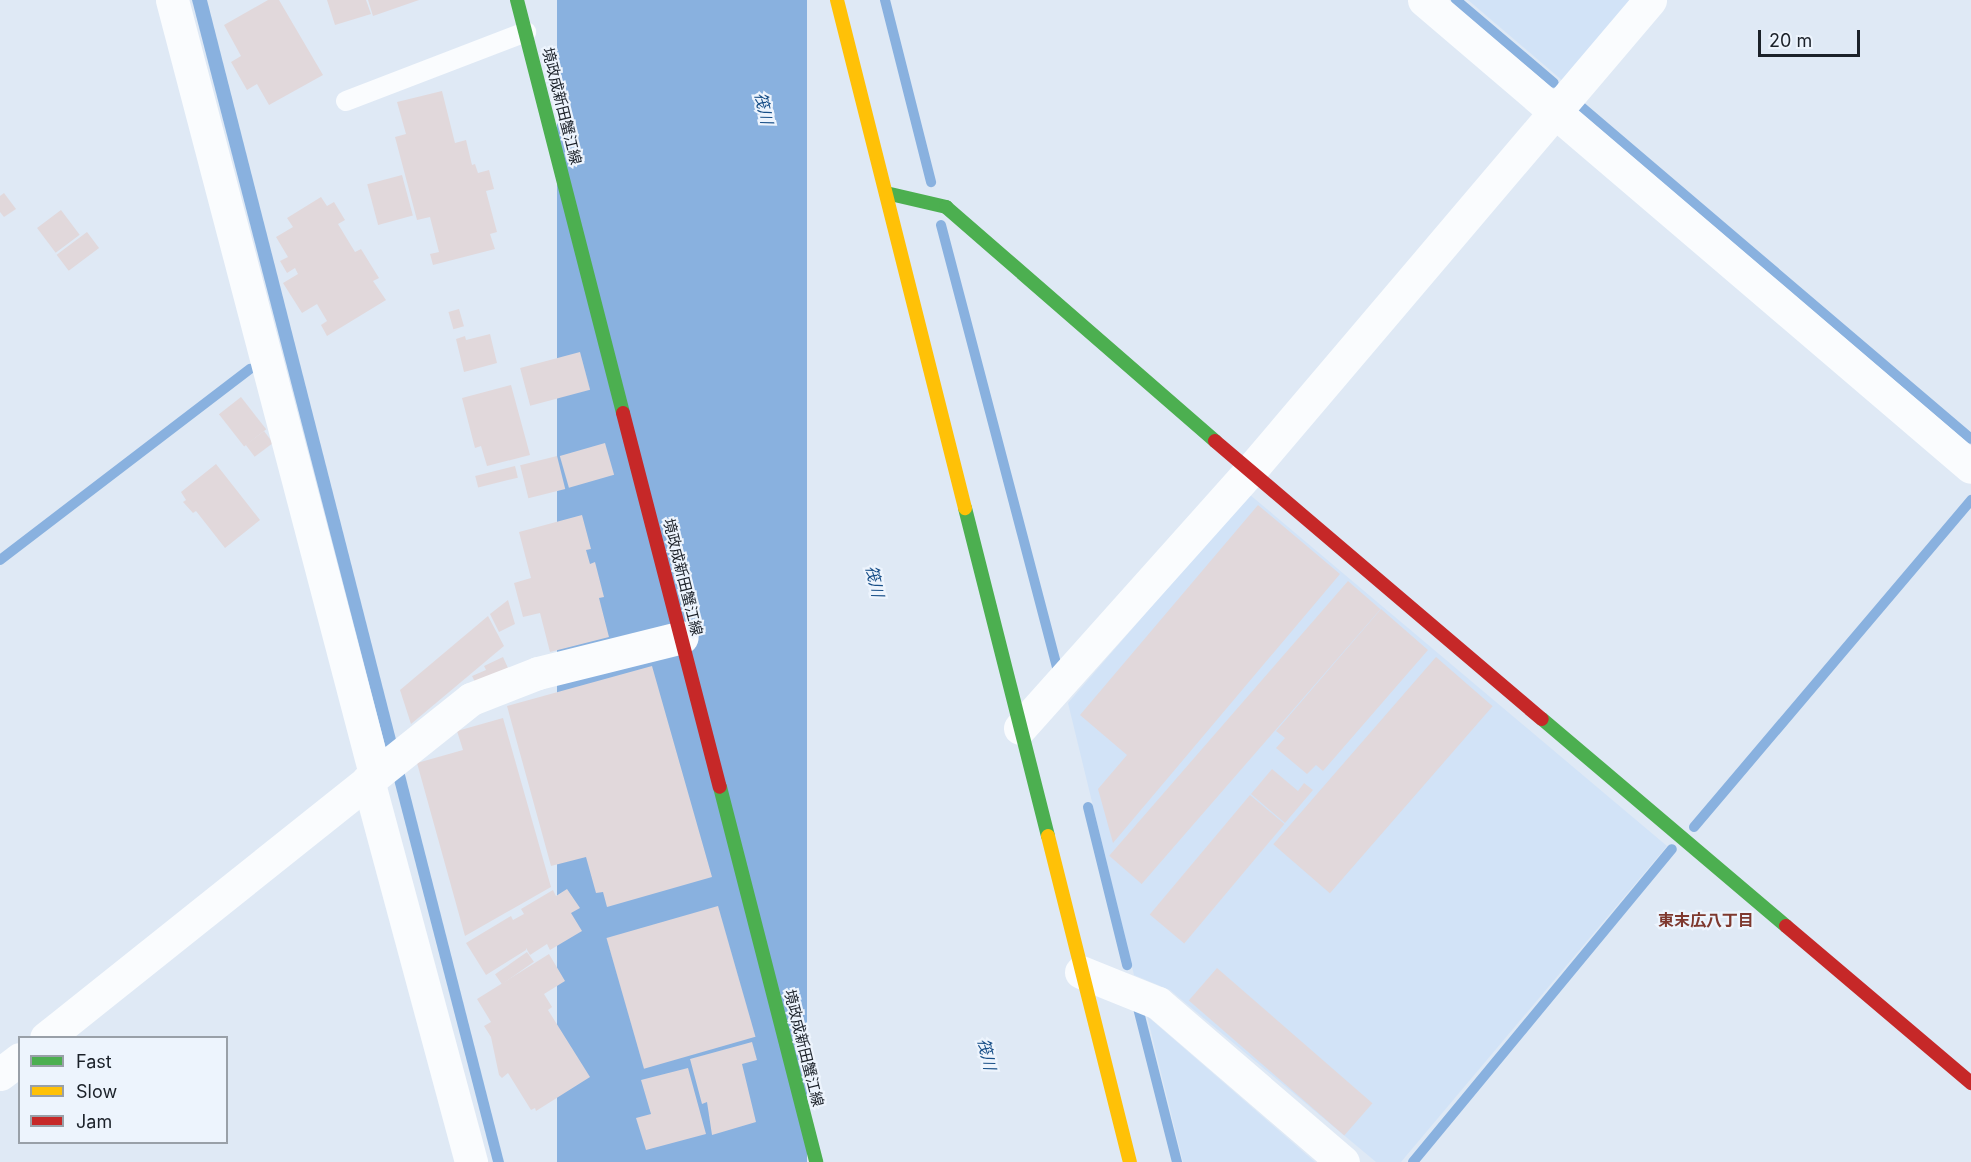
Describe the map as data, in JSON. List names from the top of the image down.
{
  "streets": {
    "street": ["境政成新田蟹江線"]
  },
  "districts": ["東末広八丁目"],
  "water": ["筏川"],
  "legend": ["Fast", "Slow", "Jam"],
  "scale_bar": "20 m"
}
